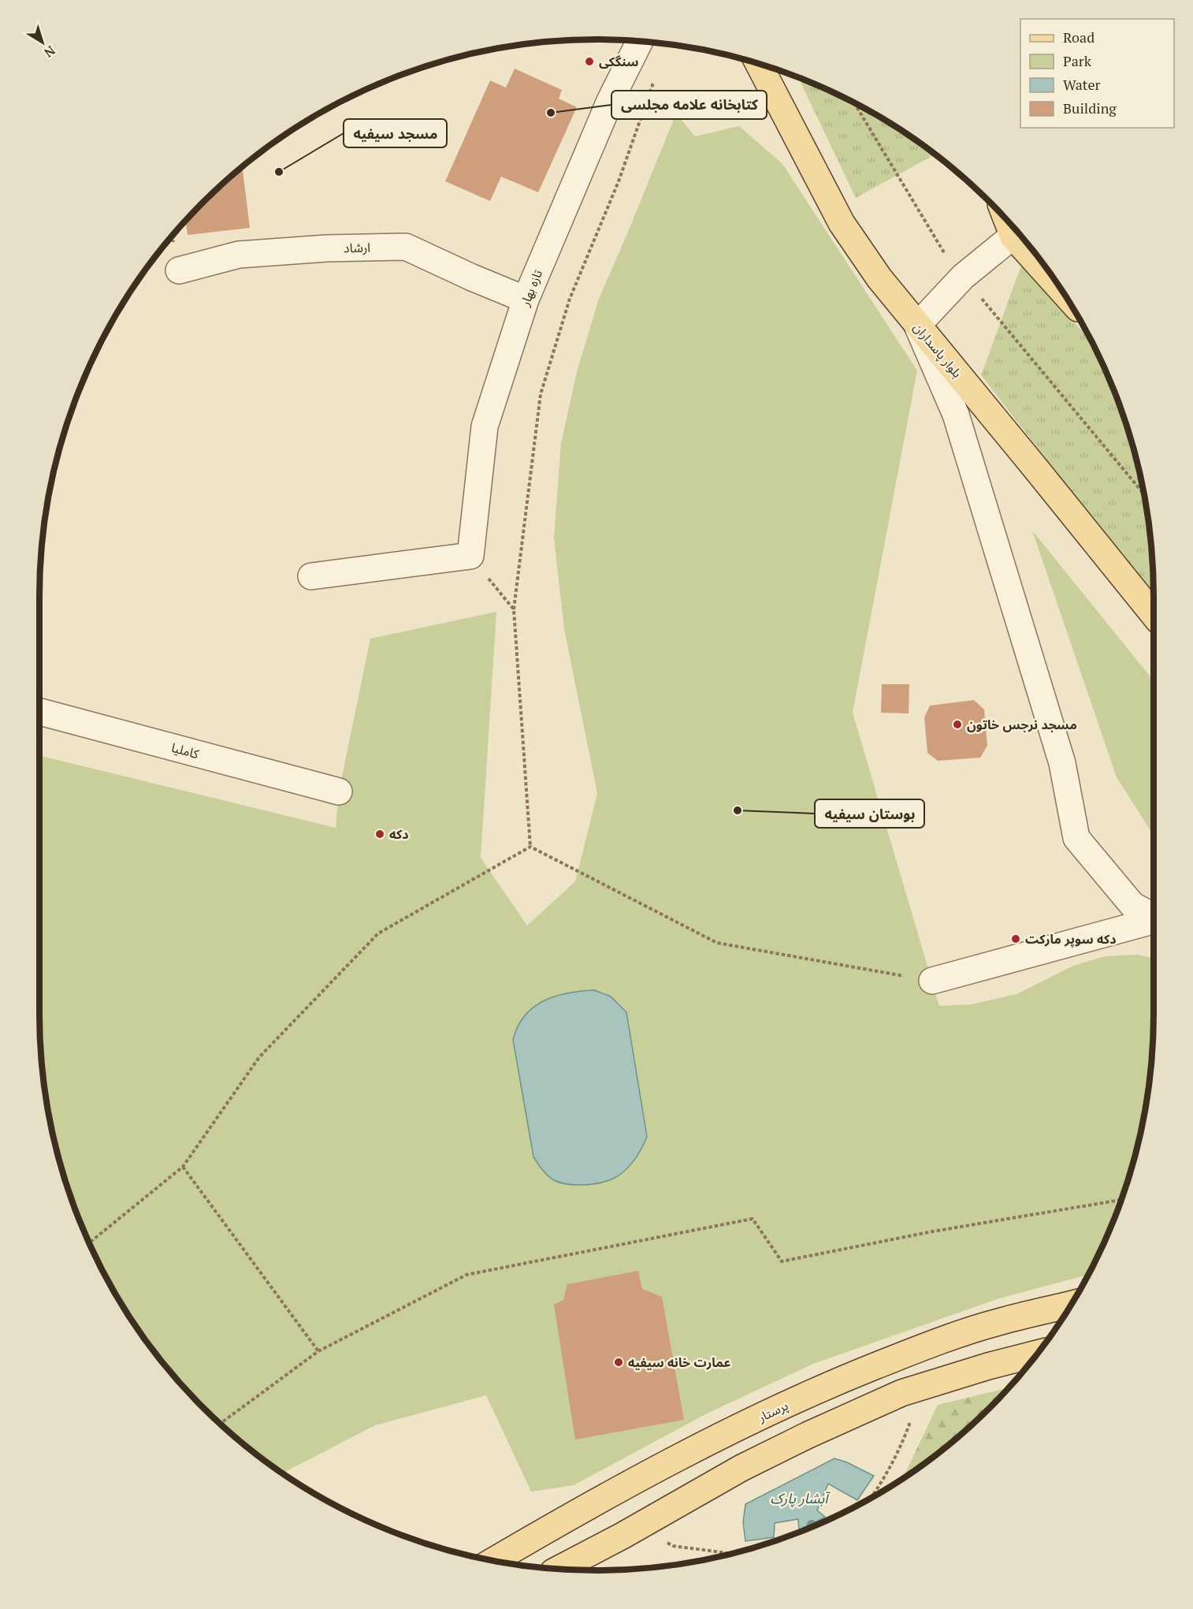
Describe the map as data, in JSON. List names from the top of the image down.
{
  "streets": {
    "main road": ["بلوار پاسداران", "پرستار"],
    "street": ["ارشاد", "تازه بهار", "کاملیا"]
  },
  "crossings": [
    ["ارشاد", "تازه بهار"]
  ],
  "water": ["آبشار پارک"],
  "places": [
    "سنگکی",
    "کتابخانه علامه مجلسی",
    "مسجد سیفیه",
    "مسجد نرجس خاتون",
    "بوستان سیفیه",
    "دکه",
    "دکه سوپر مارکت",
    "عمارت خانه سیفیه"
  ],
  "legend": [
    "Road",
    "Park",
    "Water",
    "Building"
  ],
  "north": "bottom right"
}
